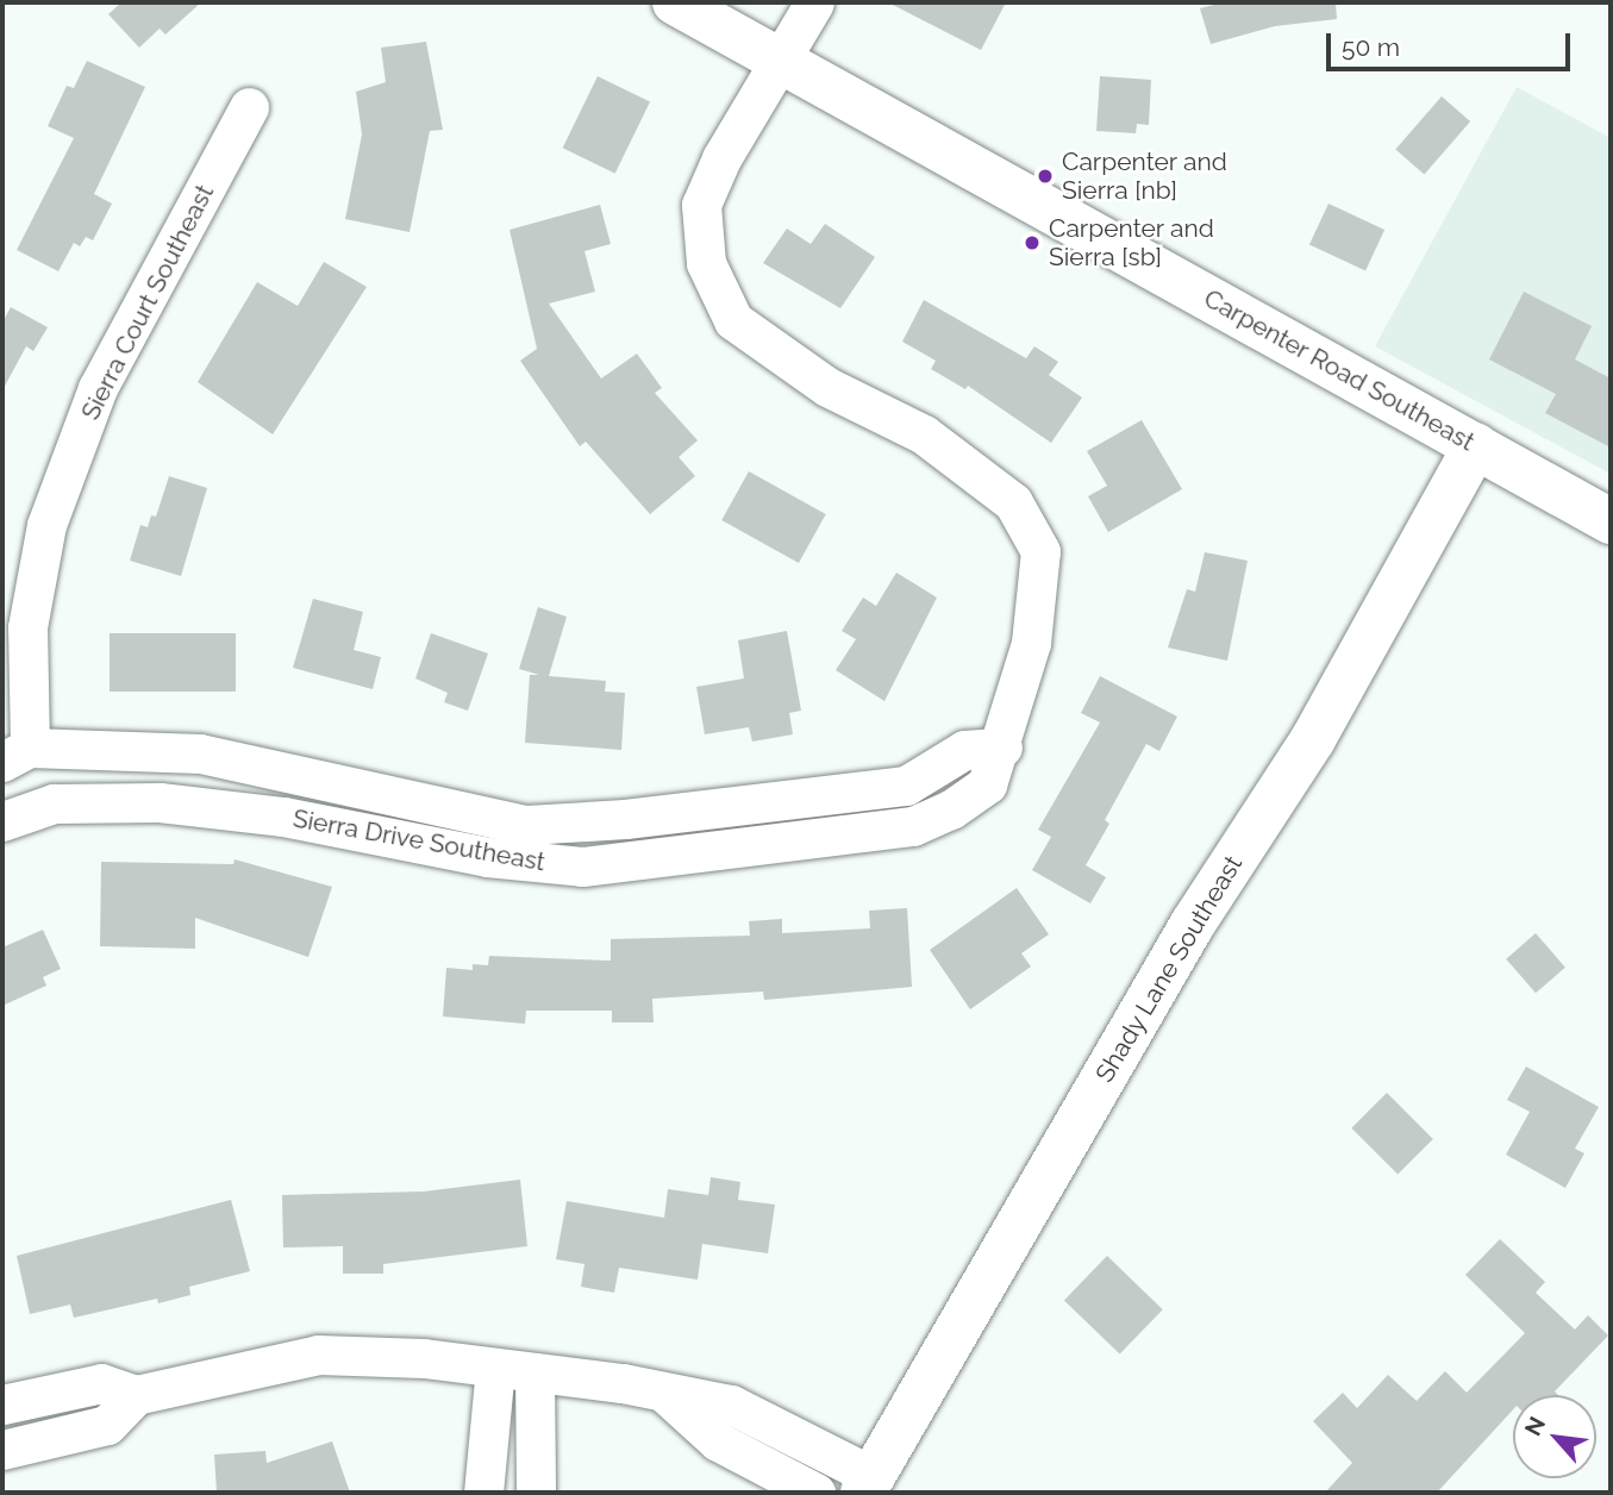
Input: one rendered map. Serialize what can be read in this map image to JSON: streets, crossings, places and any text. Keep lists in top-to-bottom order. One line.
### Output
{"streets":{"street":["Sierra Court Southeast","Carpenter Road Southeast","Sierra Drive Southeast","Shady Lane Southeast"]},"crossings":[["Sierra Court Southeast","Sierra Drive Southeast"],["Carpenter Road Southeast","Sierra Drive Southeast"],["Carpenter Road Southeast","Shady Lane Southeast"]],"places":["Carpenter and Sierra [nb]","Carpenter and Sierra [sb]"],"scale_bar":"50 m","north":"top left"}
